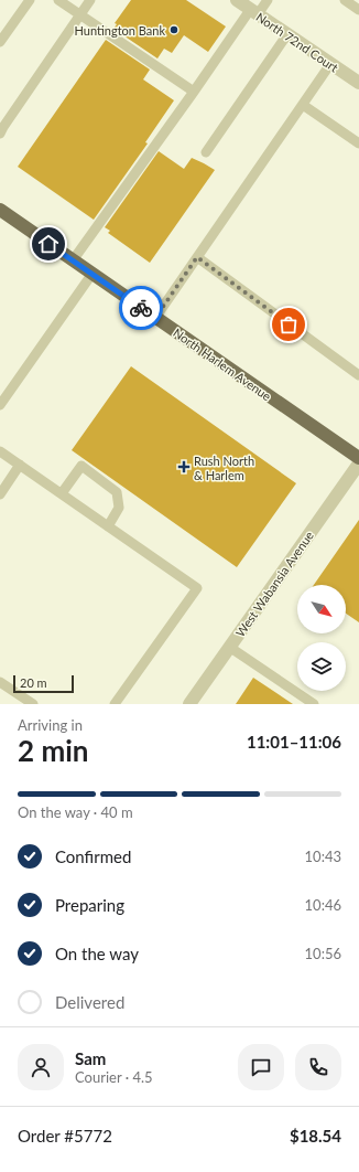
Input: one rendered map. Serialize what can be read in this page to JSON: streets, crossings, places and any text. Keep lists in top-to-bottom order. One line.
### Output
{"streets":{"main road":["North Harlem Avenue"],"street":["North 72nd Court","West Wabansia Avenue"]},"places":{"other":["Huntington Bank"],"health":["Rush North & Harlem"]},"scale_bar":"20 m","north":"bottom right","page":{"scale":"20 m","heading":["2 min","Arriving in","11:01–11:06"],"panel":["Sam","Courier · 4.5","Order #5772","$18.54"],"bar":"On the way · 40 m","list":[["Confirmed","10:43"],["Preparing","10:46"],["On the way","10:56"],"Delivered"]}}
